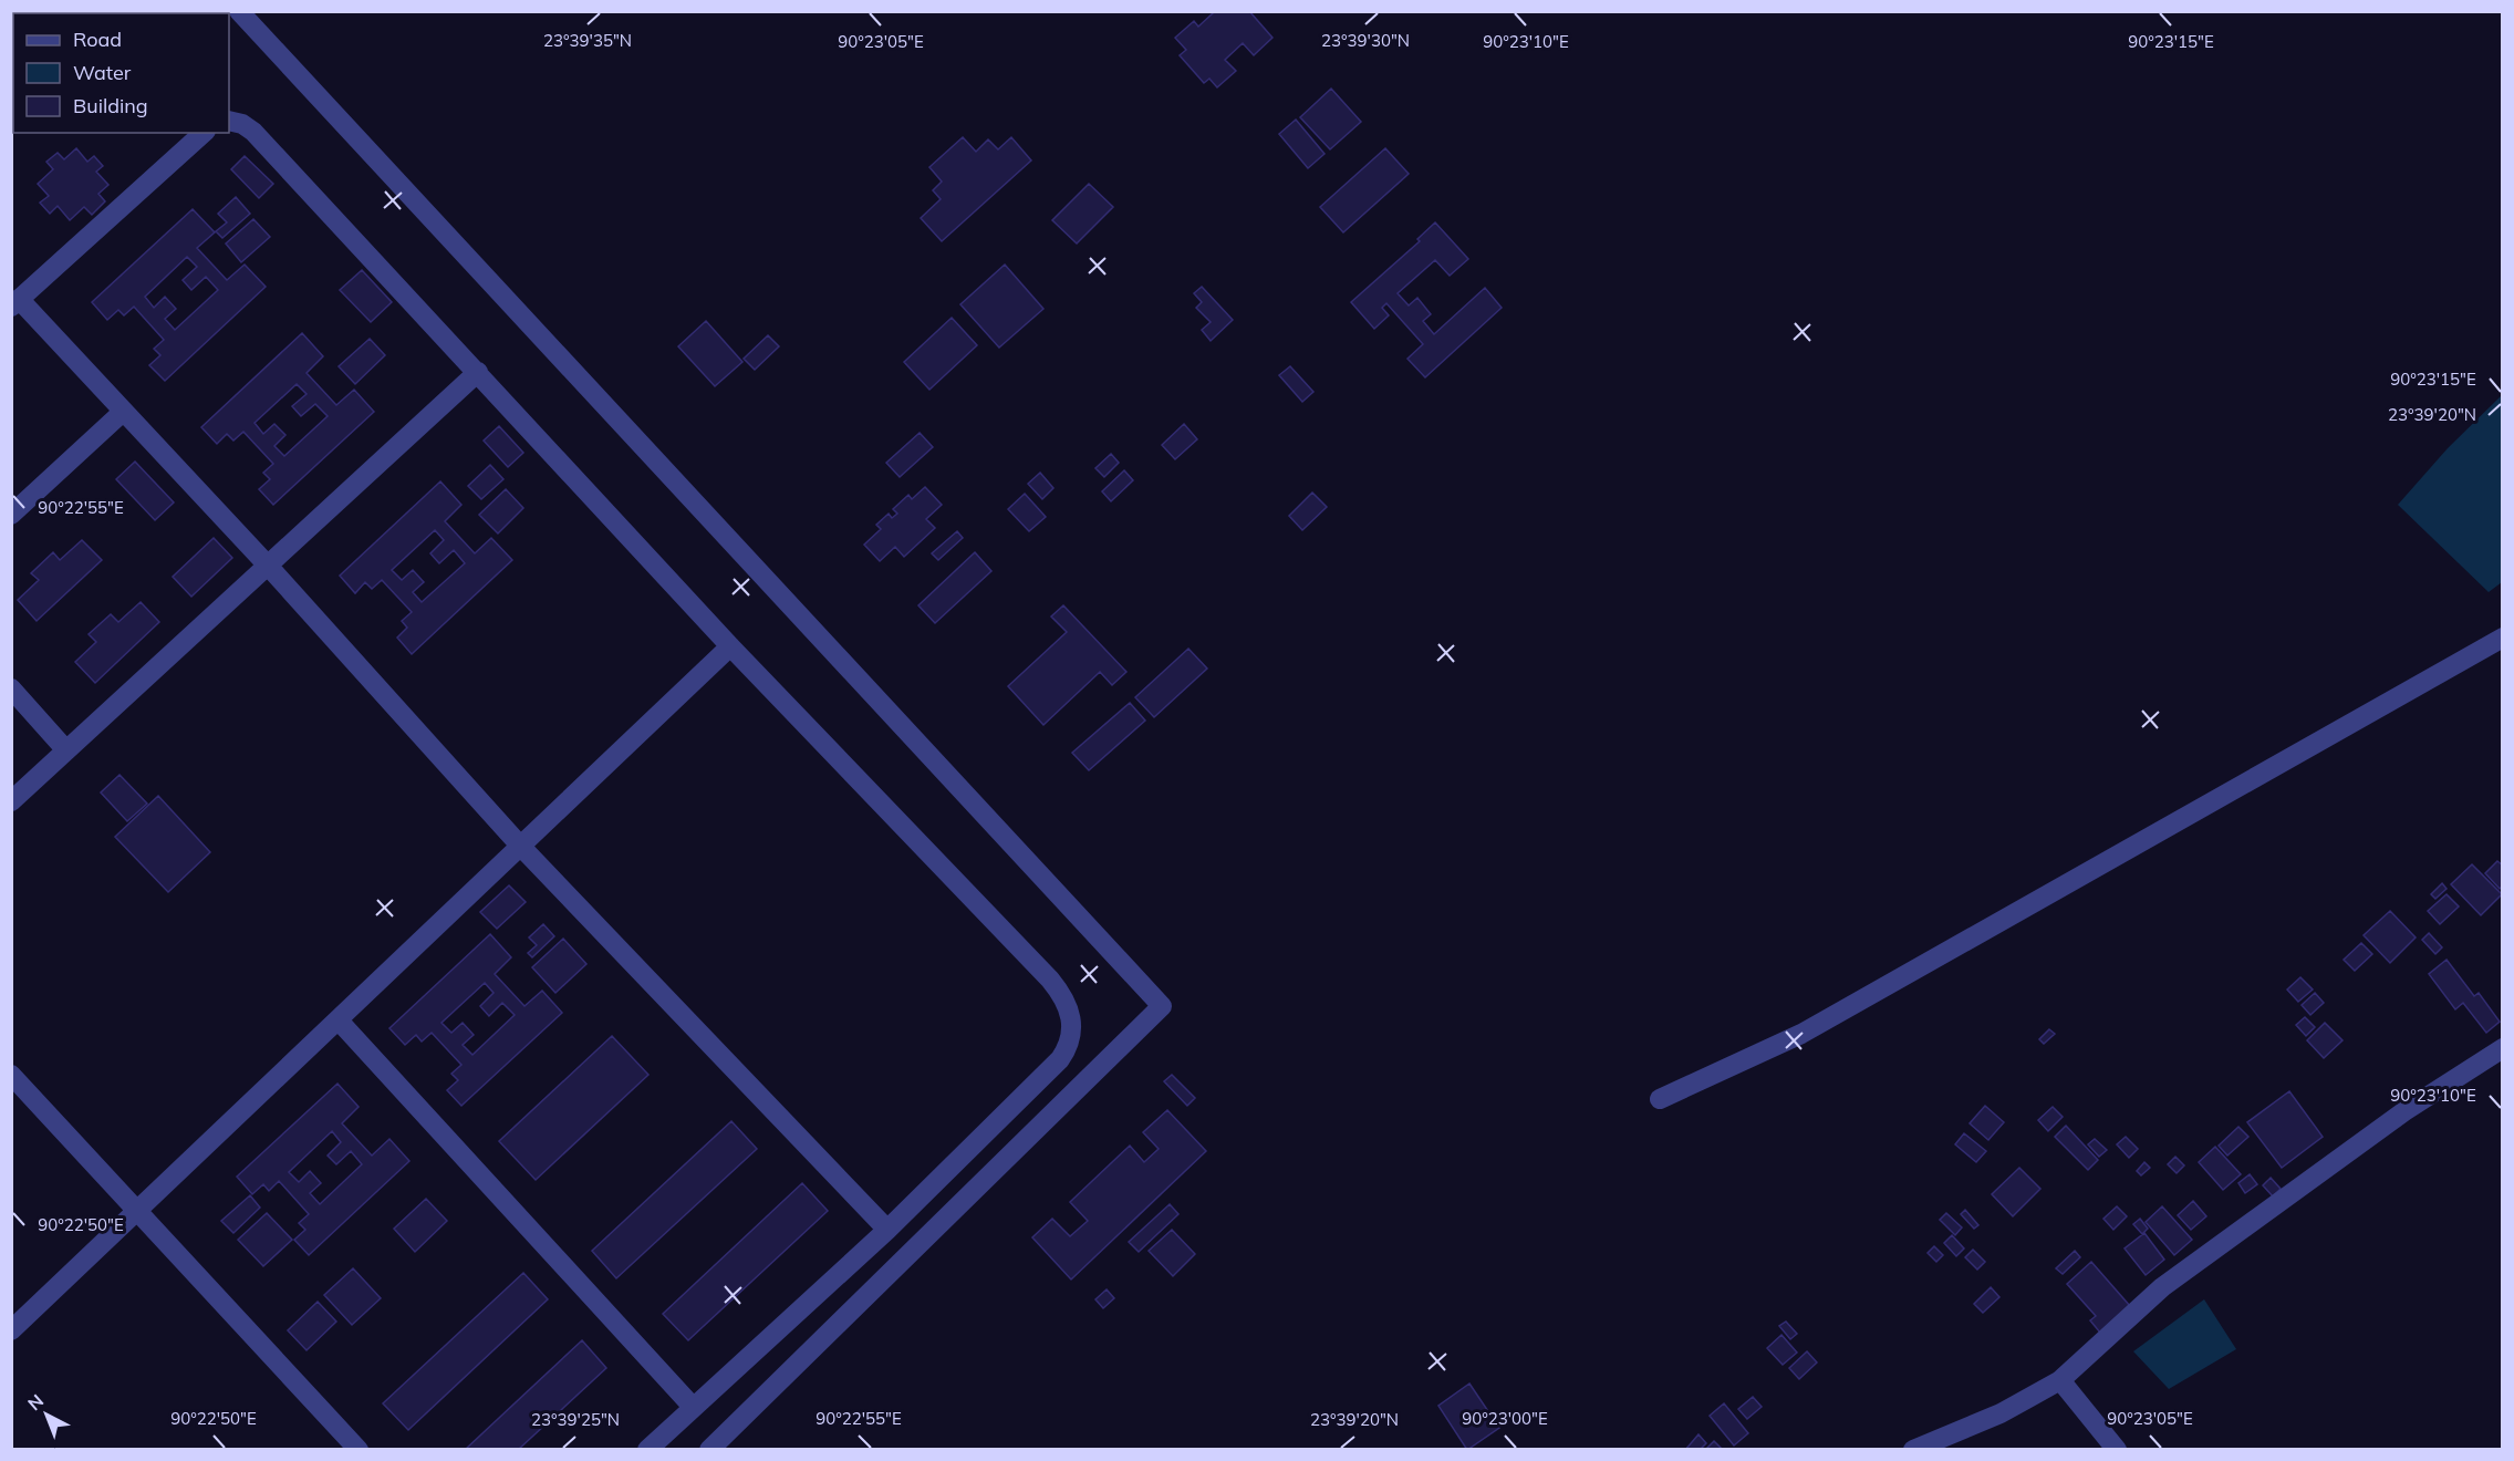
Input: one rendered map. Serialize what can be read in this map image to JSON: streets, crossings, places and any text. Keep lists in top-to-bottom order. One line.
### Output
{"legend":["Road","Water","Building"],"north":"top left","coordinates":["23°39'30\"N","23°39'35\"N","90°23'05\"E","90°23'10\"E","90°23'15\"E","23°39'20\"N","90°22'55\"E","90°22'50\"E","90°23'00\"E","23°39'25\"N"]}
